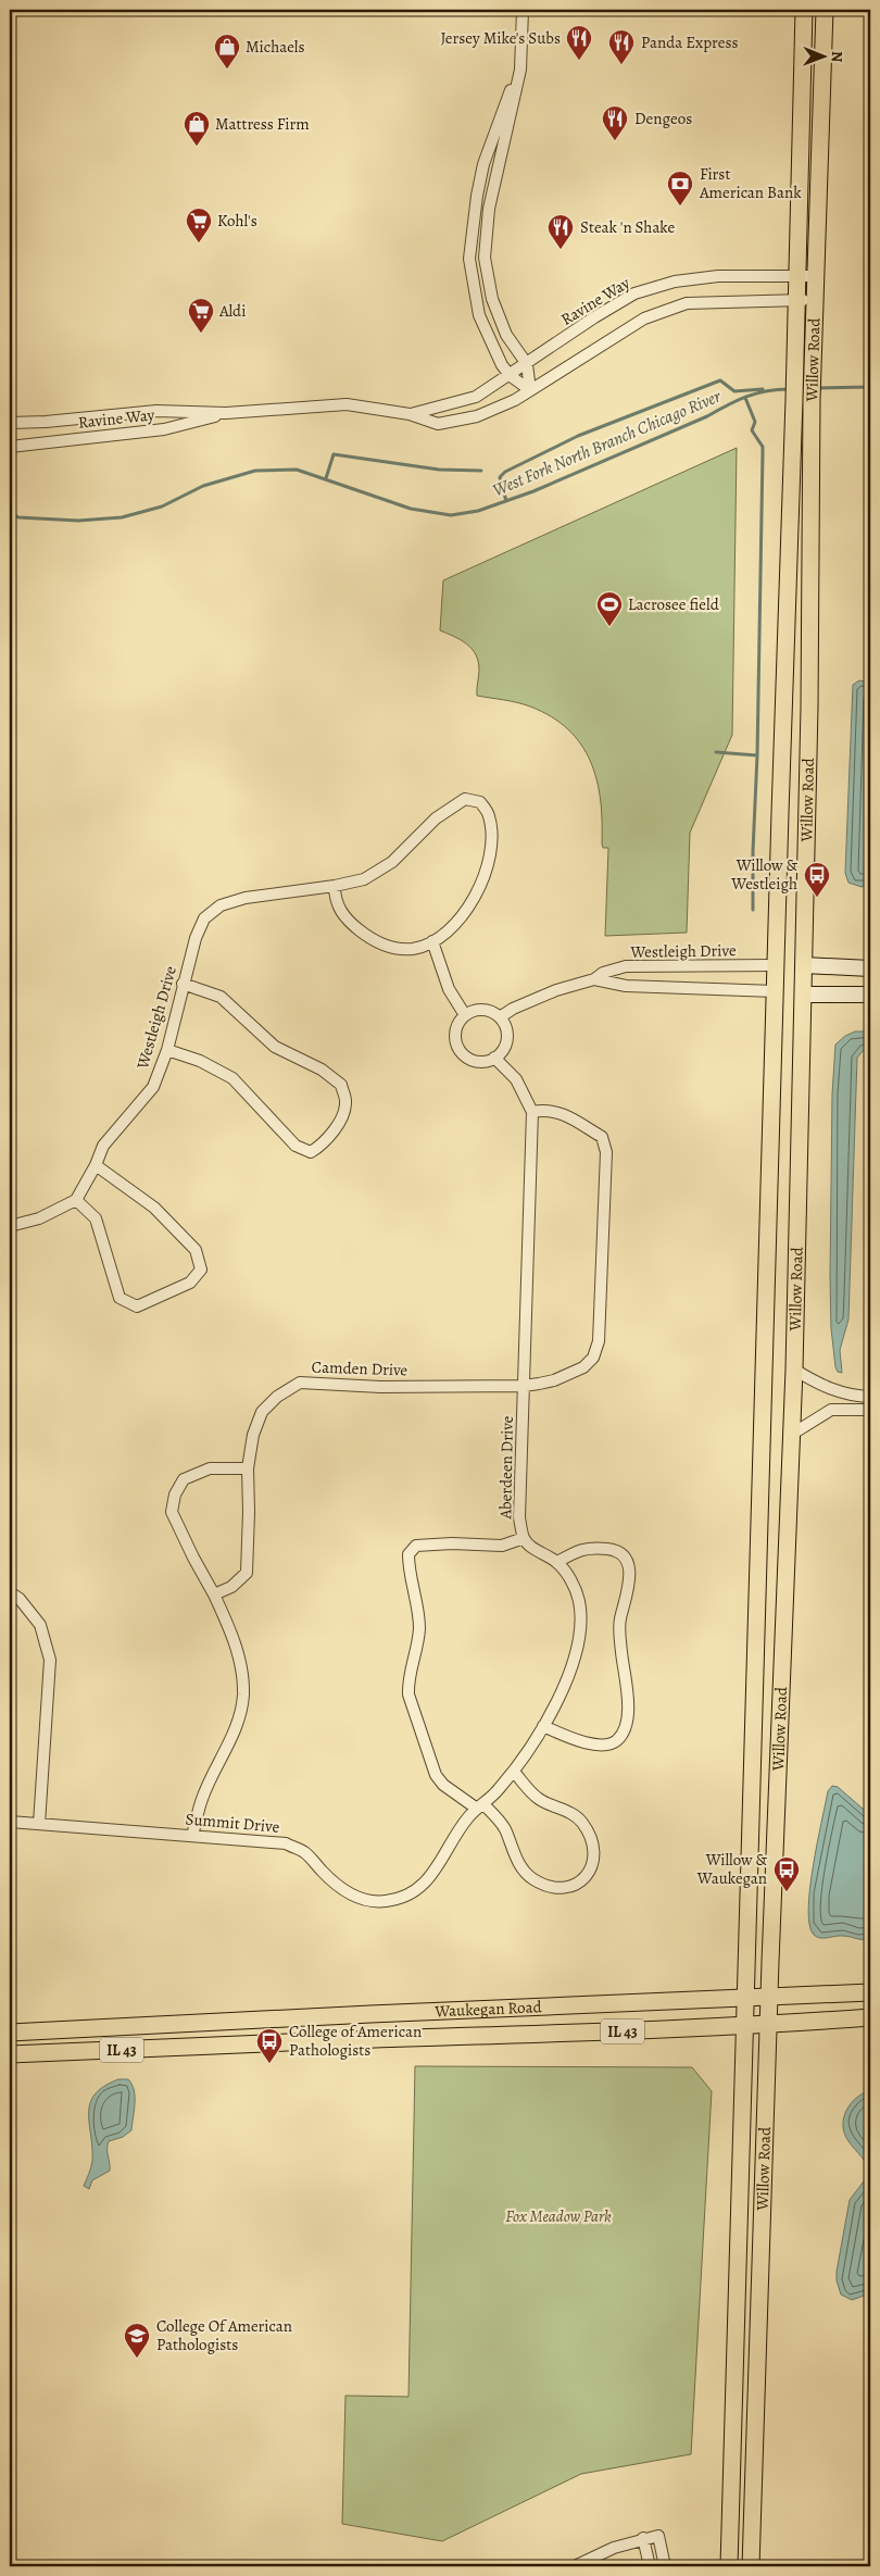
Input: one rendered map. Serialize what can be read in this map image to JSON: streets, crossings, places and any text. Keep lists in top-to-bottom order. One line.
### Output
{"streets":{"main road":["Willow Road","Waukegan Road","IL 43"],"street":["Ravine Way","Westleigh Drive","Camden Drive","Aberdeen Drive","Summit Drive"]},"crossings":[["Ravine Way","Willow Road"],["Willow Road","Westleigh Drive"],["Willow Road","Waukegan Road"],["Westleigh Drive","Aberdeen Drive"],["Camden Drive","Aberdeen Drive"],["Aberdeen Drive","Summit Drive"]],"water":["West Fork North Branch Chicago River"],"parks":["Fox Meadow Park"],"places":{"restaurant":["Jersey Mike's Subs","Panda Express","Dengeos","Steak 'n Shake"],"shop":["Michaels","Mattress Firm"],"bank":["First American Bank"],"supermarket":["Kohl's","Aldi"],"sports":["Lacrosee field"],"bus stop":["Willow & Westleigh","Willow & Waukegan","College of American Pathologists"],"school or university":["College Of American Pathologists"]},"north":"right"}
